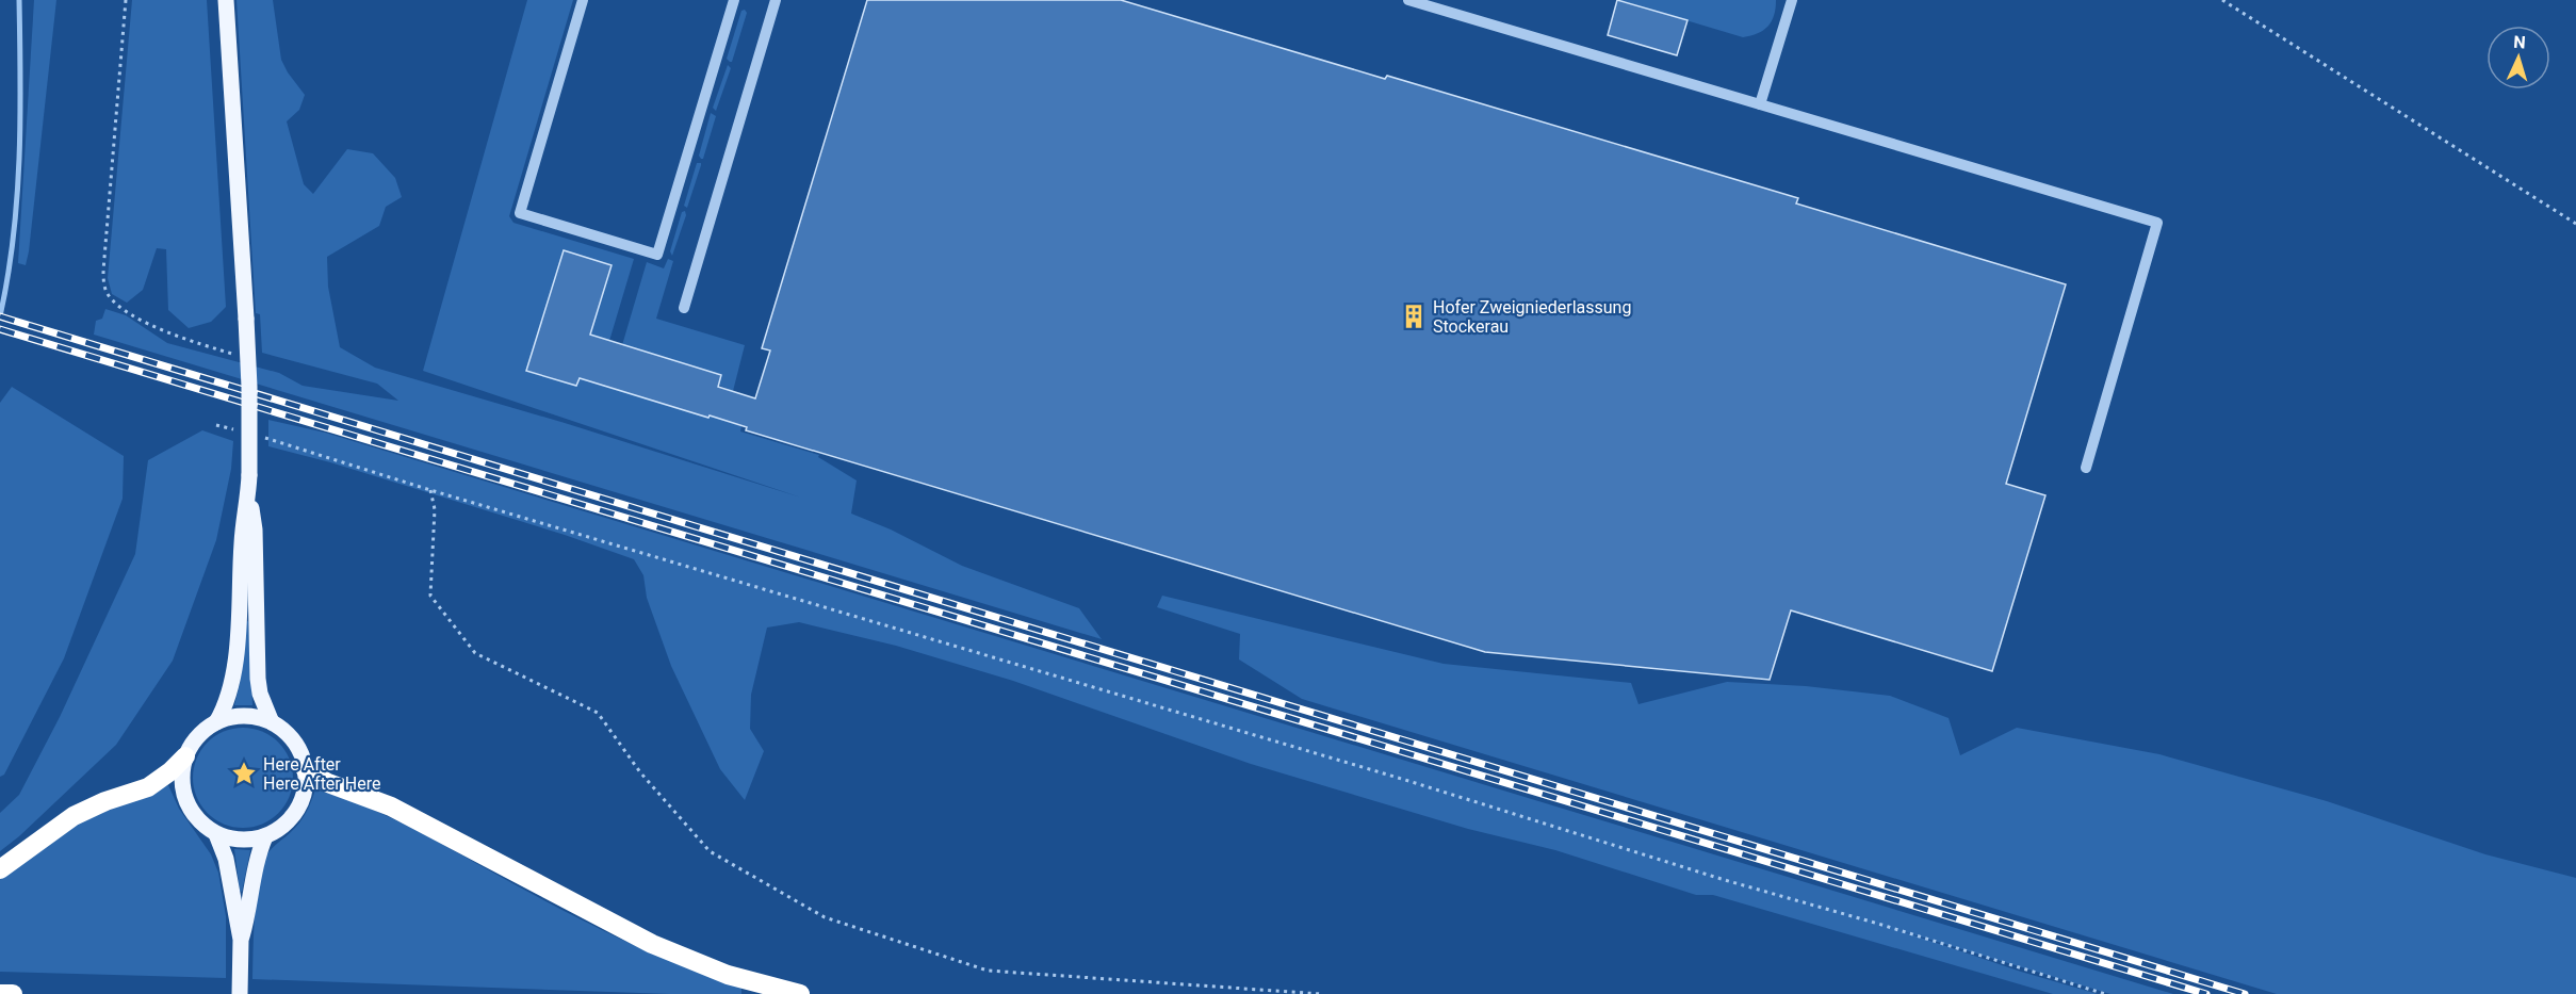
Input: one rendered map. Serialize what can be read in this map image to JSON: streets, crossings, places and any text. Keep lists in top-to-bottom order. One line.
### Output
{"places":{"building":["Hofer Zweigniederlassung Stockerau"],"place":["Here After Here After Here"]},"north":"top"}
